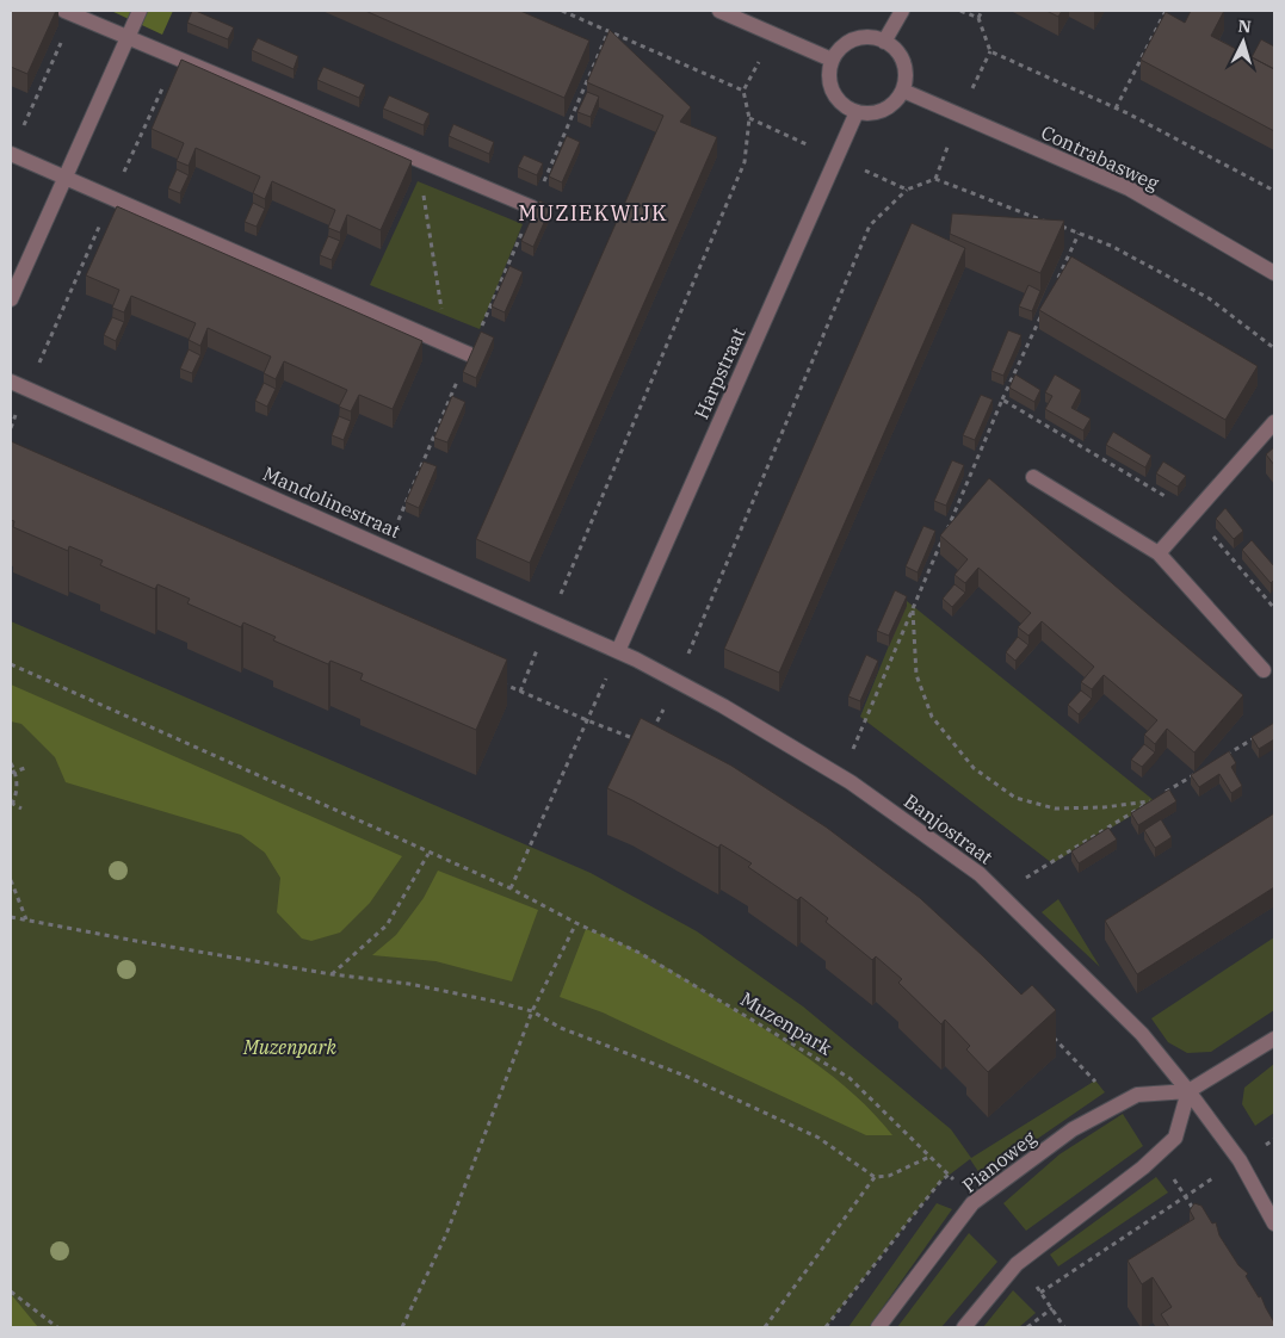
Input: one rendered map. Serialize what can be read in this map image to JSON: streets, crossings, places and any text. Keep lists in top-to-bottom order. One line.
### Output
{"streets":{"street":["Contrabasweg","Harpstraat","Mandolinestraat","Banjostraat","Pianoweg"],"path":["Muzenpark"]},"crossings":[["Contrabasweg","Harpstraat"],["Harpstraat","Mandolinestraat"],["Mandolinestraat","Banjostraat"],["Banjostraat","Pianoweg"],["Muzenpark","Pianoweg"]],"districts":["MUZIEKWIJK"],"parks":["Muzenpark"],"north":"top"}
